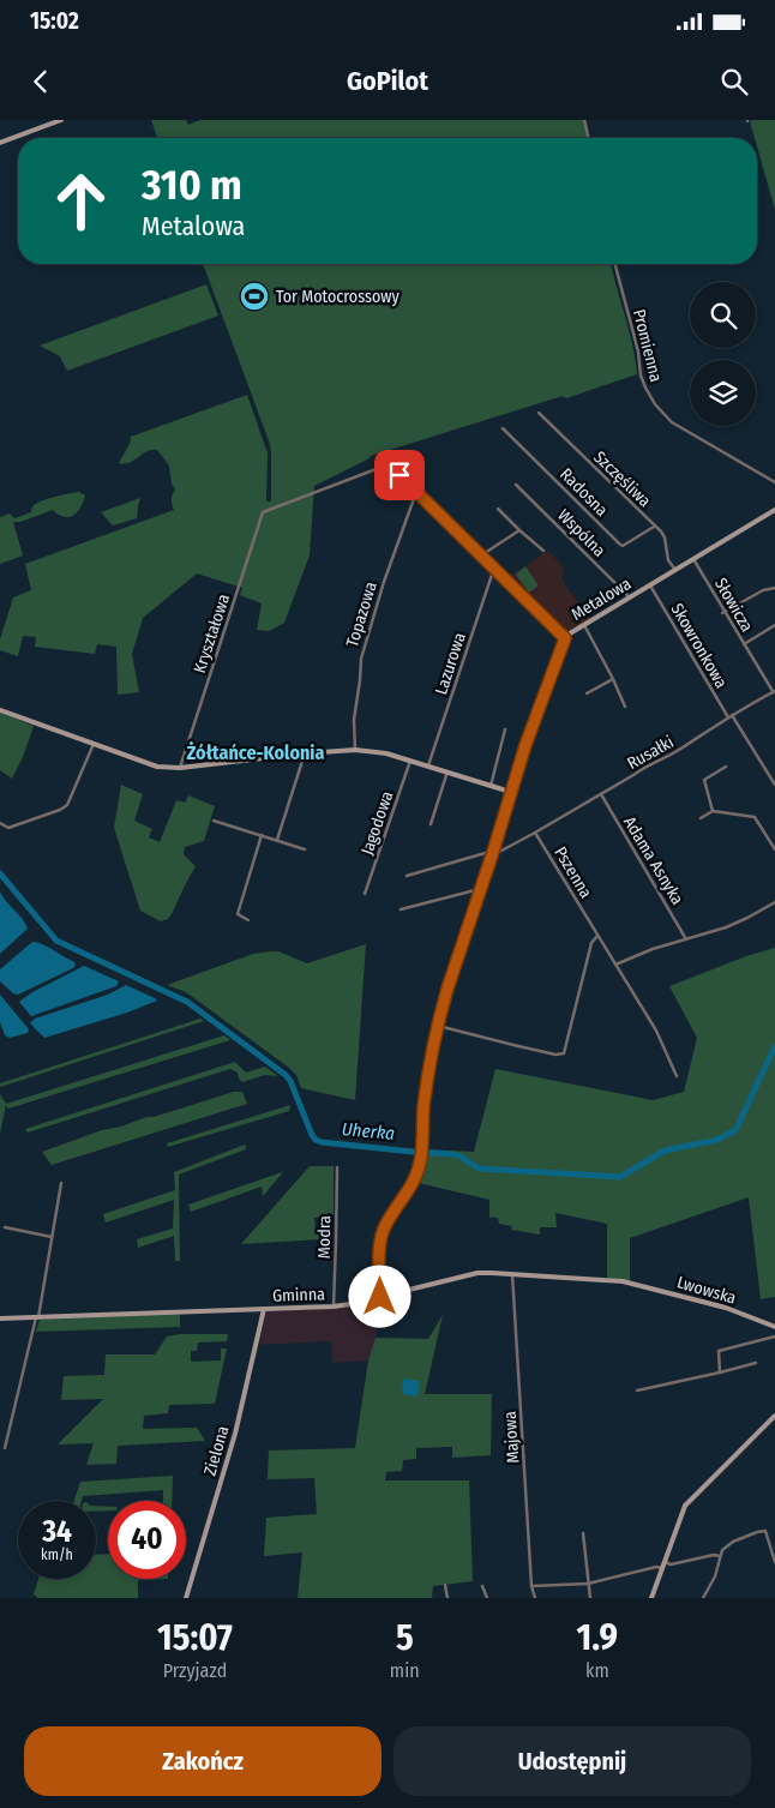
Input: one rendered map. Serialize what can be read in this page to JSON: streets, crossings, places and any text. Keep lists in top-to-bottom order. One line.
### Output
{"streets":{"street":["Promienna","Szczęśliwa","Radosna","Wspólna","Metalowa","Słowicza","Topazowa","Kryształowa","Skowronkowa","Lazurowa","Rusałki","Jagodowa","Adama Asnyka","Pszenna","Modra","Lwowska","Gminna","Majowa","Zielona"]},"crossings":[["Szczęśliwa","Radosna"],["Szczęśliwa","Metalowa"],["Wspólna","Metalowa"],["Metalowa","Słowicza"],["Metalowa","Skowronkowa"],["Metalowa","Gminna"],["Słowicza","Rusałki"],["Topazowa","Kryształowa"],["Skowronkowa","Rusałki"],["Rusałki","Adama Asnyka"],["Rusałki","Pszenna"],["Modra","Gminna"],["Lwowska","Gminna"],["Gminna","Majowa"],["Gminna","Zielona"]],"districts":["Żółtańce-Kolonia"],"water":["Uherka"],"places":{"sports":["Tor Motocrossowy"]},"page":{"status":"15:02","header":"GoPilot","turn":["310 m","Metalowa"],"speed":"34 km/h","limit":"40","eta":["15:07","Przyjazd","5","min","1.9","km"],"buttons":["Zakończ","Udostępnij"]}}
